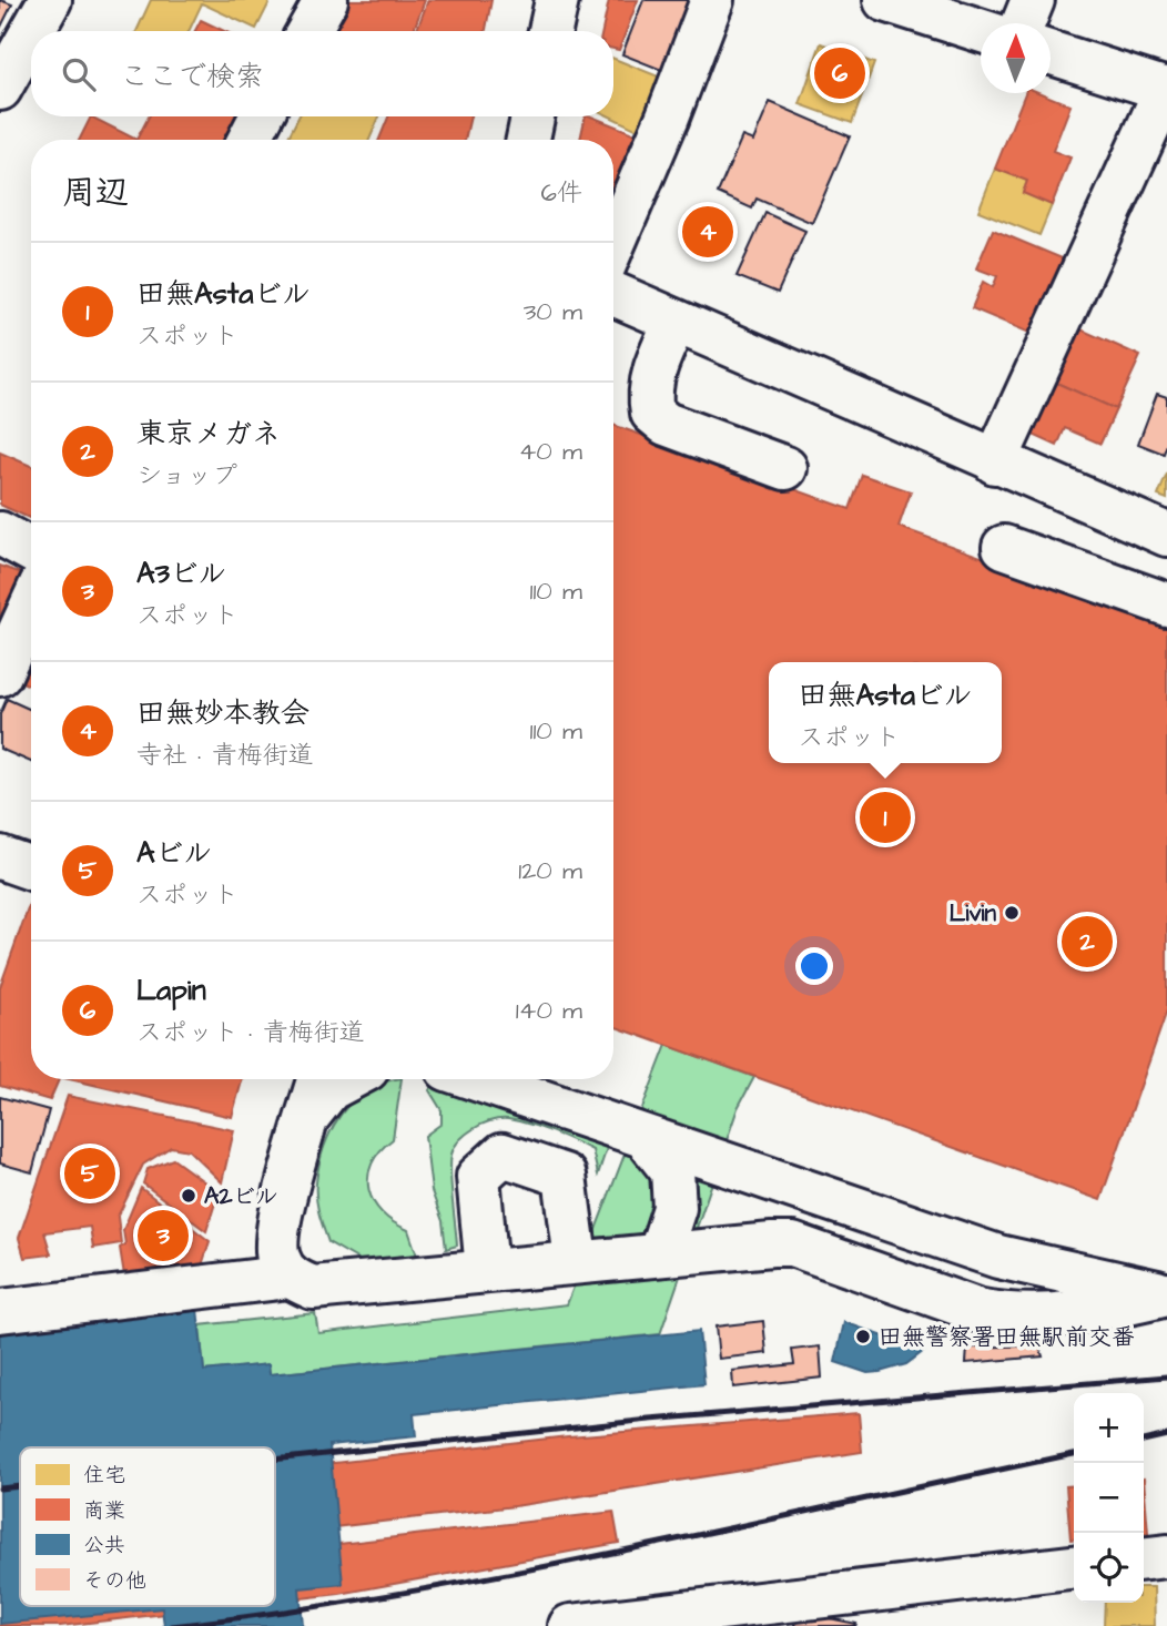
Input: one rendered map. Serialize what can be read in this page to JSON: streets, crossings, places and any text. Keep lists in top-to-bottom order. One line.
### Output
{"places":["Livin","A2ビル","田無警察署田無駅前交番"],"legend":["住宅","商業","公共","その他"],"north":"top","page":{"search":"ここで検索","pins":["6","4","1","2","5","3"],"heading":["周辺","6件"],"list":[{"mark":"1","name":"田無Astaビル","note":"スポット","value":"30 m"},{"mark":"2","name":"東京メガネ","note":"ショップ","value":"40 m"},{"mark":"3","name":"A3ビル","note":"スポット","value":"110 m"},{"mark":"4","name":"田無妙本教会","note":"寺社 · 青梅街道","value":"110 m"},{"mark":"5","name":"Aビル","note":"スポット","value":"120 m"},{"mark":"6","name":"Lapin","note":"スポット · 青梅街道","value":"140 m"}],"popup":["田無Astaビル","スポット"],"map_buttons":["+","−"]}}
